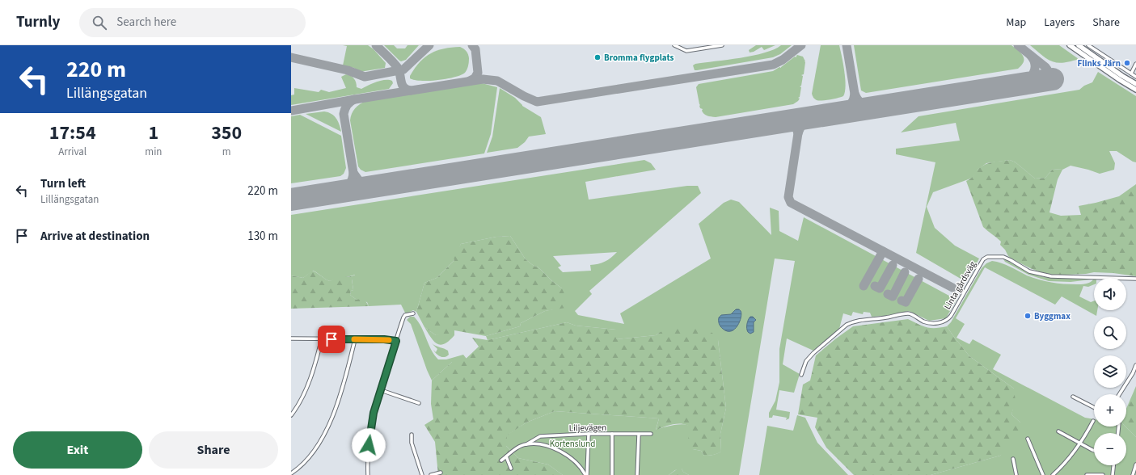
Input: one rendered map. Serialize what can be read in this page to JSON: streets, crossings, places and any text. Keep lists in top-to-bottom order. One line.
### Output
{"streets":{"street":["Linta gårdsväg","Liljevägen"]},"parks":["Kortenslund"],"places":["Bromma flygplats","Flinks Järn","Byggmax"],"page":{"header":"Turnly","search":"Search here","nav":["Map","Layers","Share"],"turn":["220 m","Lillängsgatan"],"eta":["17:54","Arrival","1","min","350","m"],"list":[{"name":"Turn left","note":"Lillängsgatan","value":"220 m"},{"name":"Arrive at destination","value":"130 m"}],"map_buttons":["+","−"],"buttons":["Exit","Share"]}}
